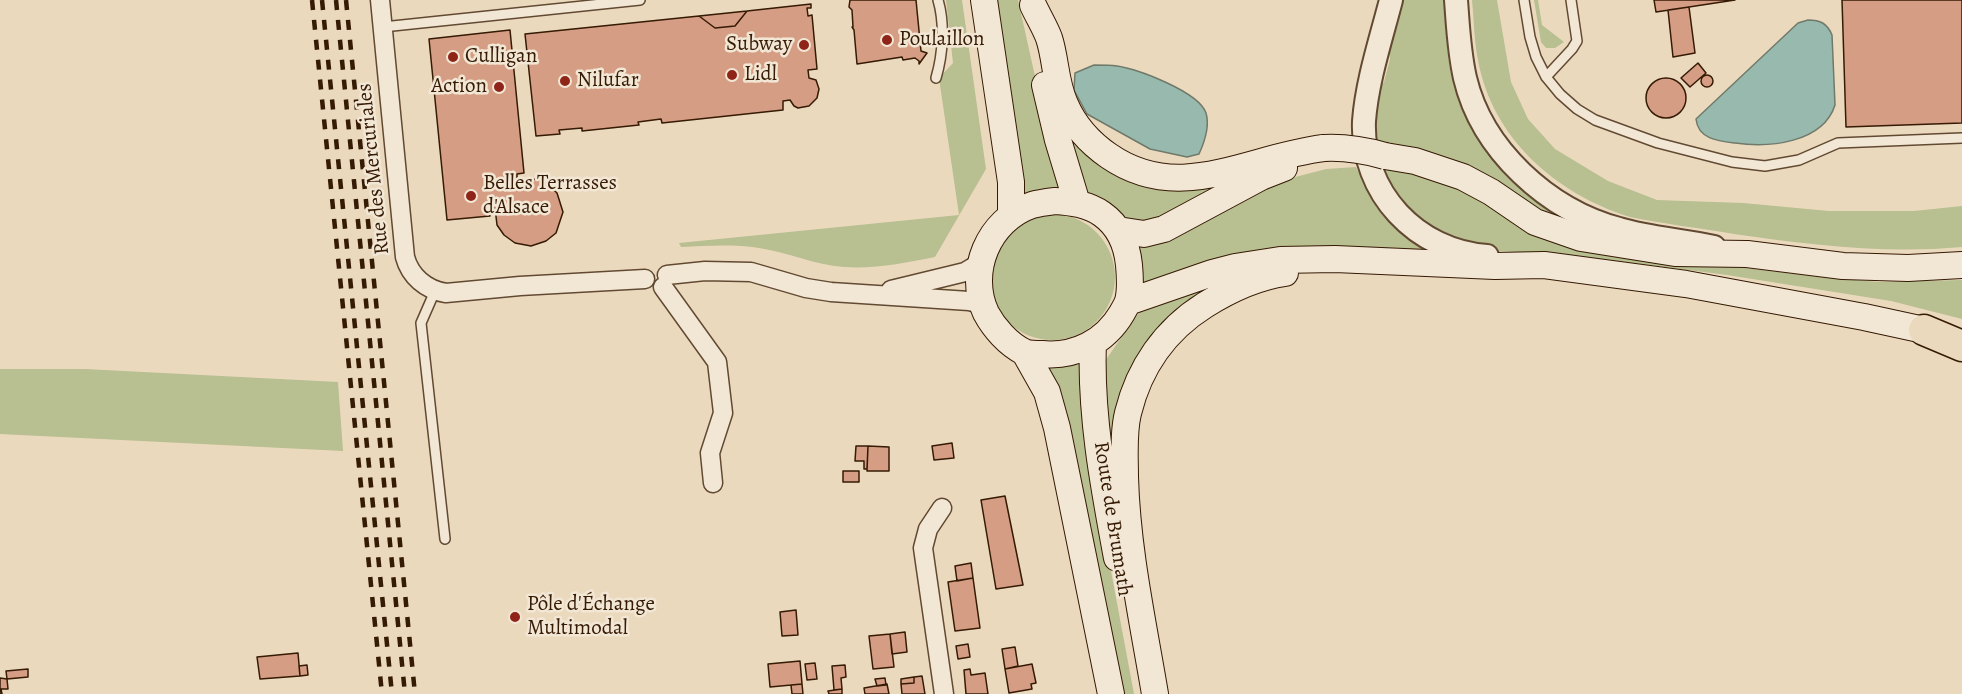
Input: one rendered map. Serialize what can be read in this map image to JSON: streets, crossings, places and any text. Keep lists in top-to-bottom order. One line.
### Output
{"streets":{"main road":["Route de Brumath"],"street":["Rue des Mercuriales"]},"places":["Poulaillon","Subway","Culligan","Lidl","Nilufar","Action","Belles Terrasses d'Alsace","Pôle d'Échange Multimodal"]}
